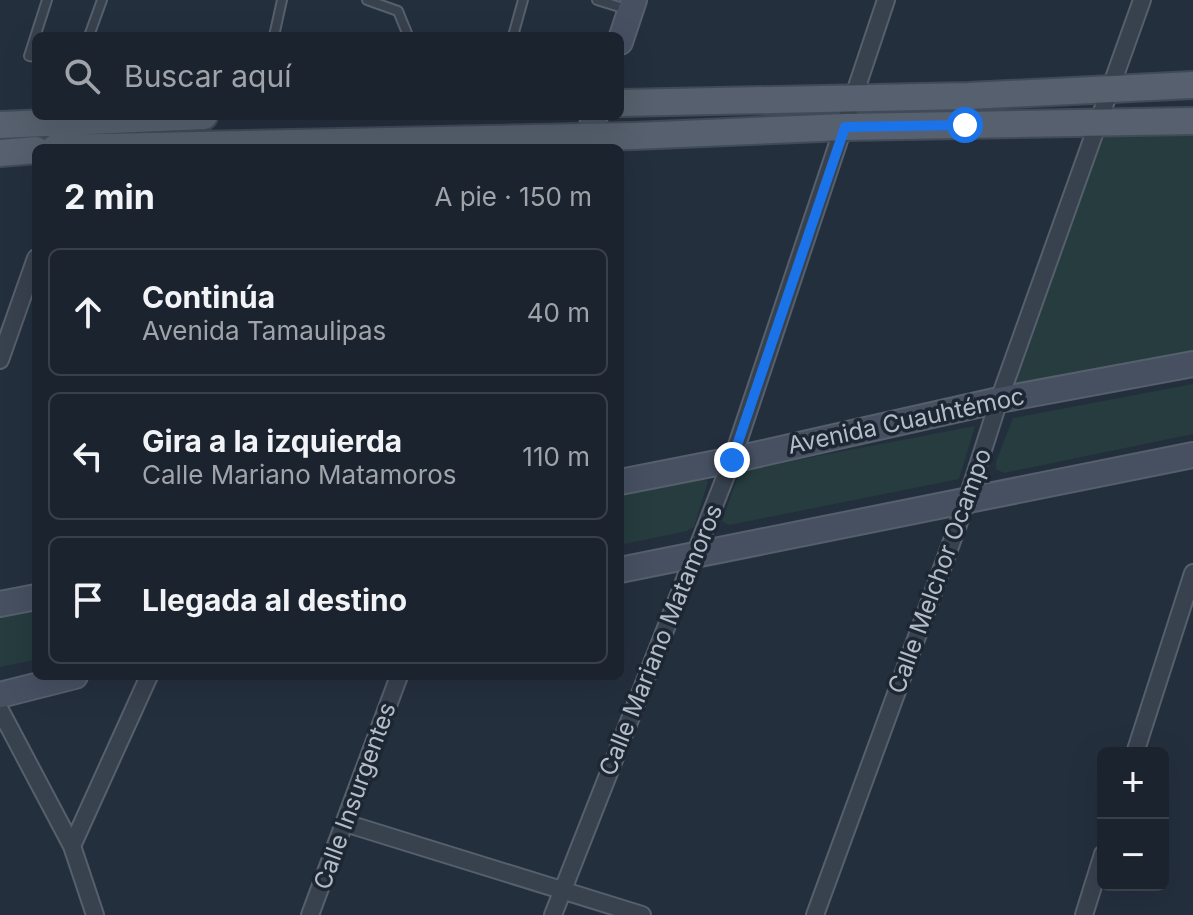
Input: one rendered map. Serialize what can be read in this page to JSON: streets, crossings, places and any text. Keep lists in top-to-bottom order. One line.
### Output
{"streets":{"street":["Avenida Cuauhtémoc","Calle Melchor Ocampo","Calle Mariano Matamoros","Calle Insurgentes"]},"crossings":[["Avenida Cuauhtémoc","Calle Melchor Ocampo"],["Avenida Cuauhtémoc","Calle Mariano Matamoros"]],"page":{"search":"Buscar aquí","heading":["2 min","A pie · 150 m"],"list":[["Continúa","Avenida Tamaulipas","40 m"],["Gira a la izquierda","Calle Mariano Matamoros","110 m"],"Llegada al destino"],"map_buttons":["+","−"]}}
